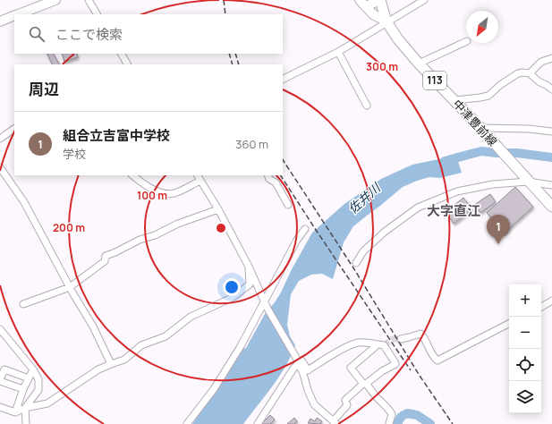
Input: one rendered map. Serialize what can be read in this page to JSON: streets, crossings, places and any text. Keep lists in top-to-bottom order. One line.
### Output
{"streets":{"main road":["113","中津豊前線"]},"districts":["大字直江"],"water":["佐井川"],"north":"bottom left","page":{"search":"ここで検索","heading":"周辺","list":[{"mark":"1","name":"組合立吉富中学校","note":"学校","value":"360 m"}],"pins":"1","map_buttons":["+","−"]},"rings":["300 m","100 m","200 m"]}
